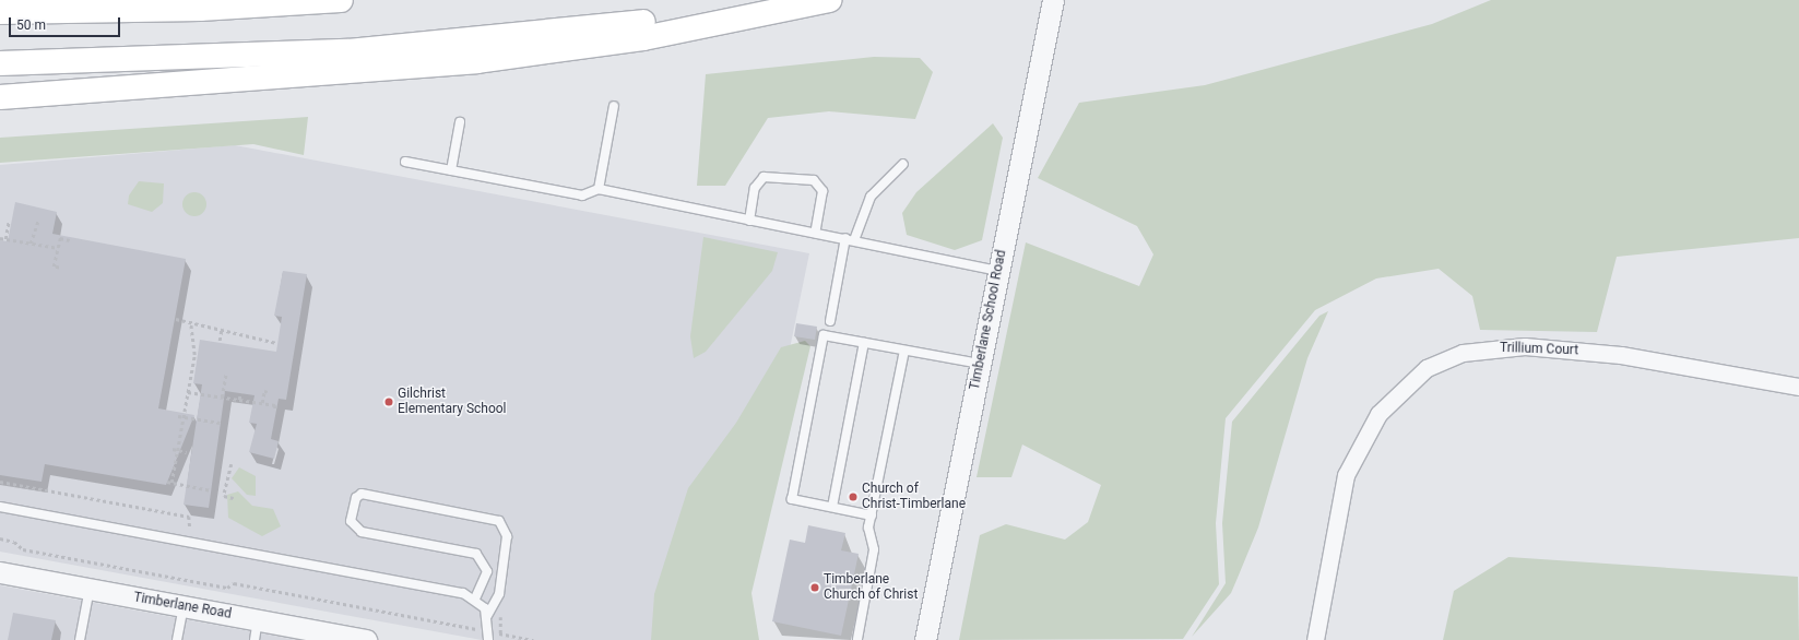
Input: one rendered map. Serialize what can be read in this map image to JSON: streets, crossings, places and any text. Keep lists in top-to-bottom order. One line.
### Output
{"streets":{"street":["Timberlane School Road","Trillium Court","Timberlane Road"]},"places":["Gilchrist Elementary School","Church of Christ-Timberlane","Timberlane Church of Christ"],"scale_bar":"50 m"}
